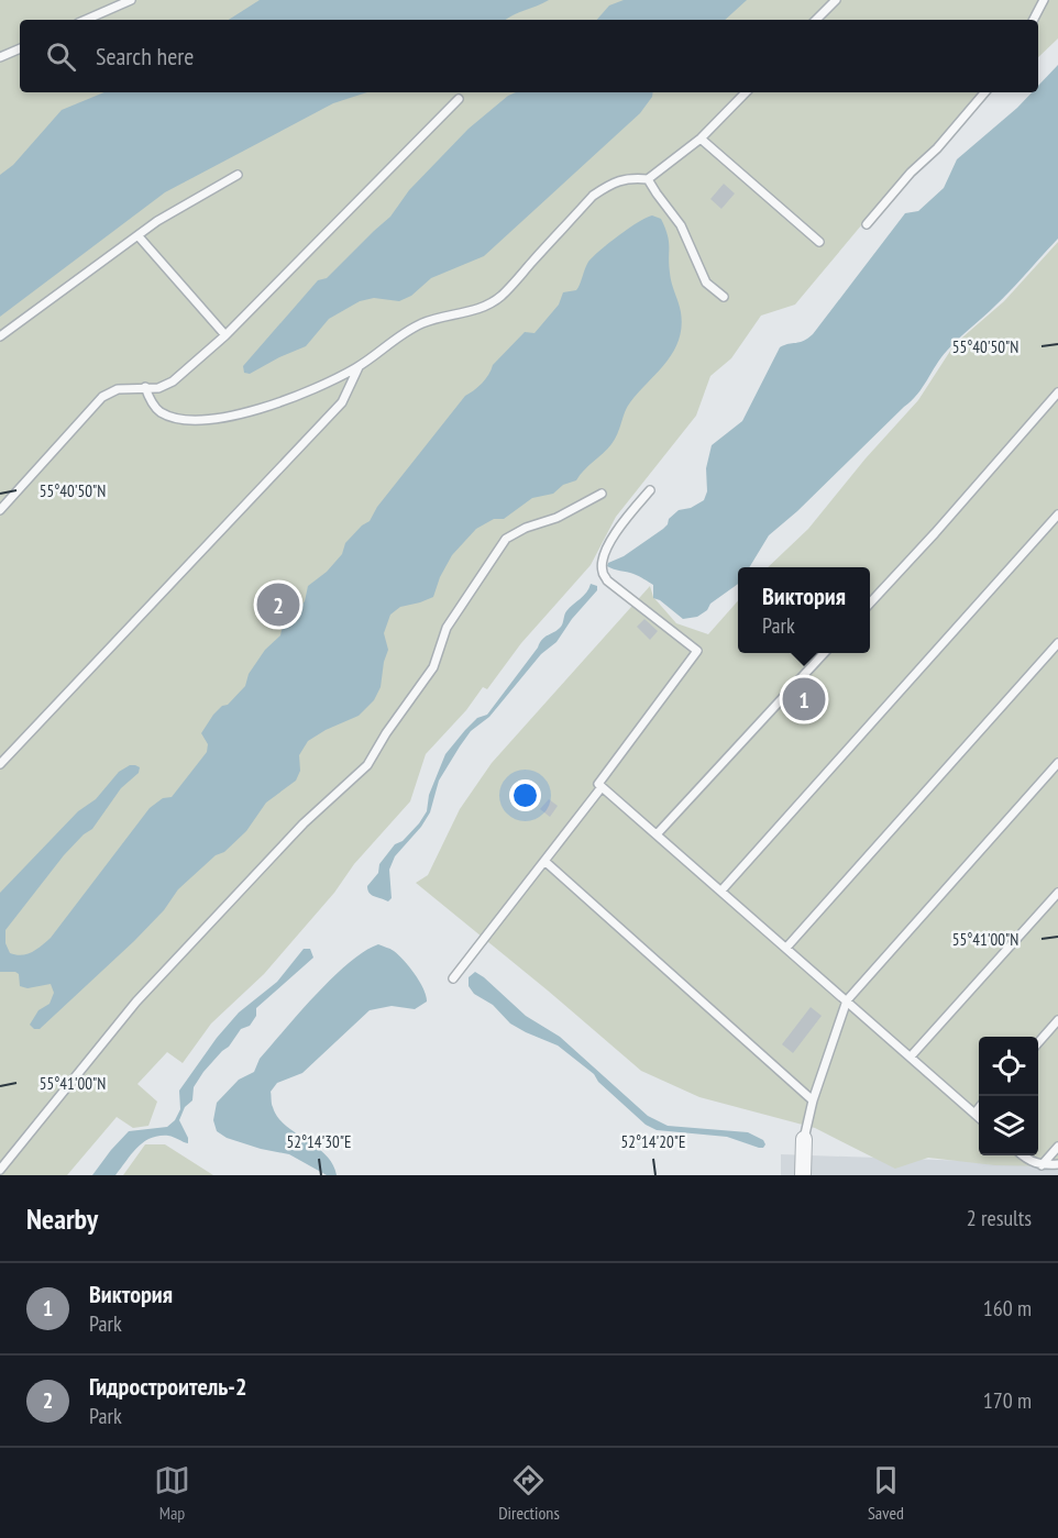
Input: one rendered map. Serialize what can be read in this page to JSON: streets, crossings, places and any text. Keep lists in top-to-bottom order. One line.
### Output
{"page":{"search":"Search here","popup":["Виктория","Park"],"pins":["2","1"],"heading":["Nearby","2 results"],"list":[{"mark":"1","name":"Виктория","note":"Park","value":"160 m"},{"mark":"2","name":"Гидростроитель-2","note":"Park","value":"170 m"}],"nav":["Map","Directions","Saved"]},"coordinates":["55°40'50\"N","55°41'00\"N","52°14'30\"E","52°14'20\"E"]}
